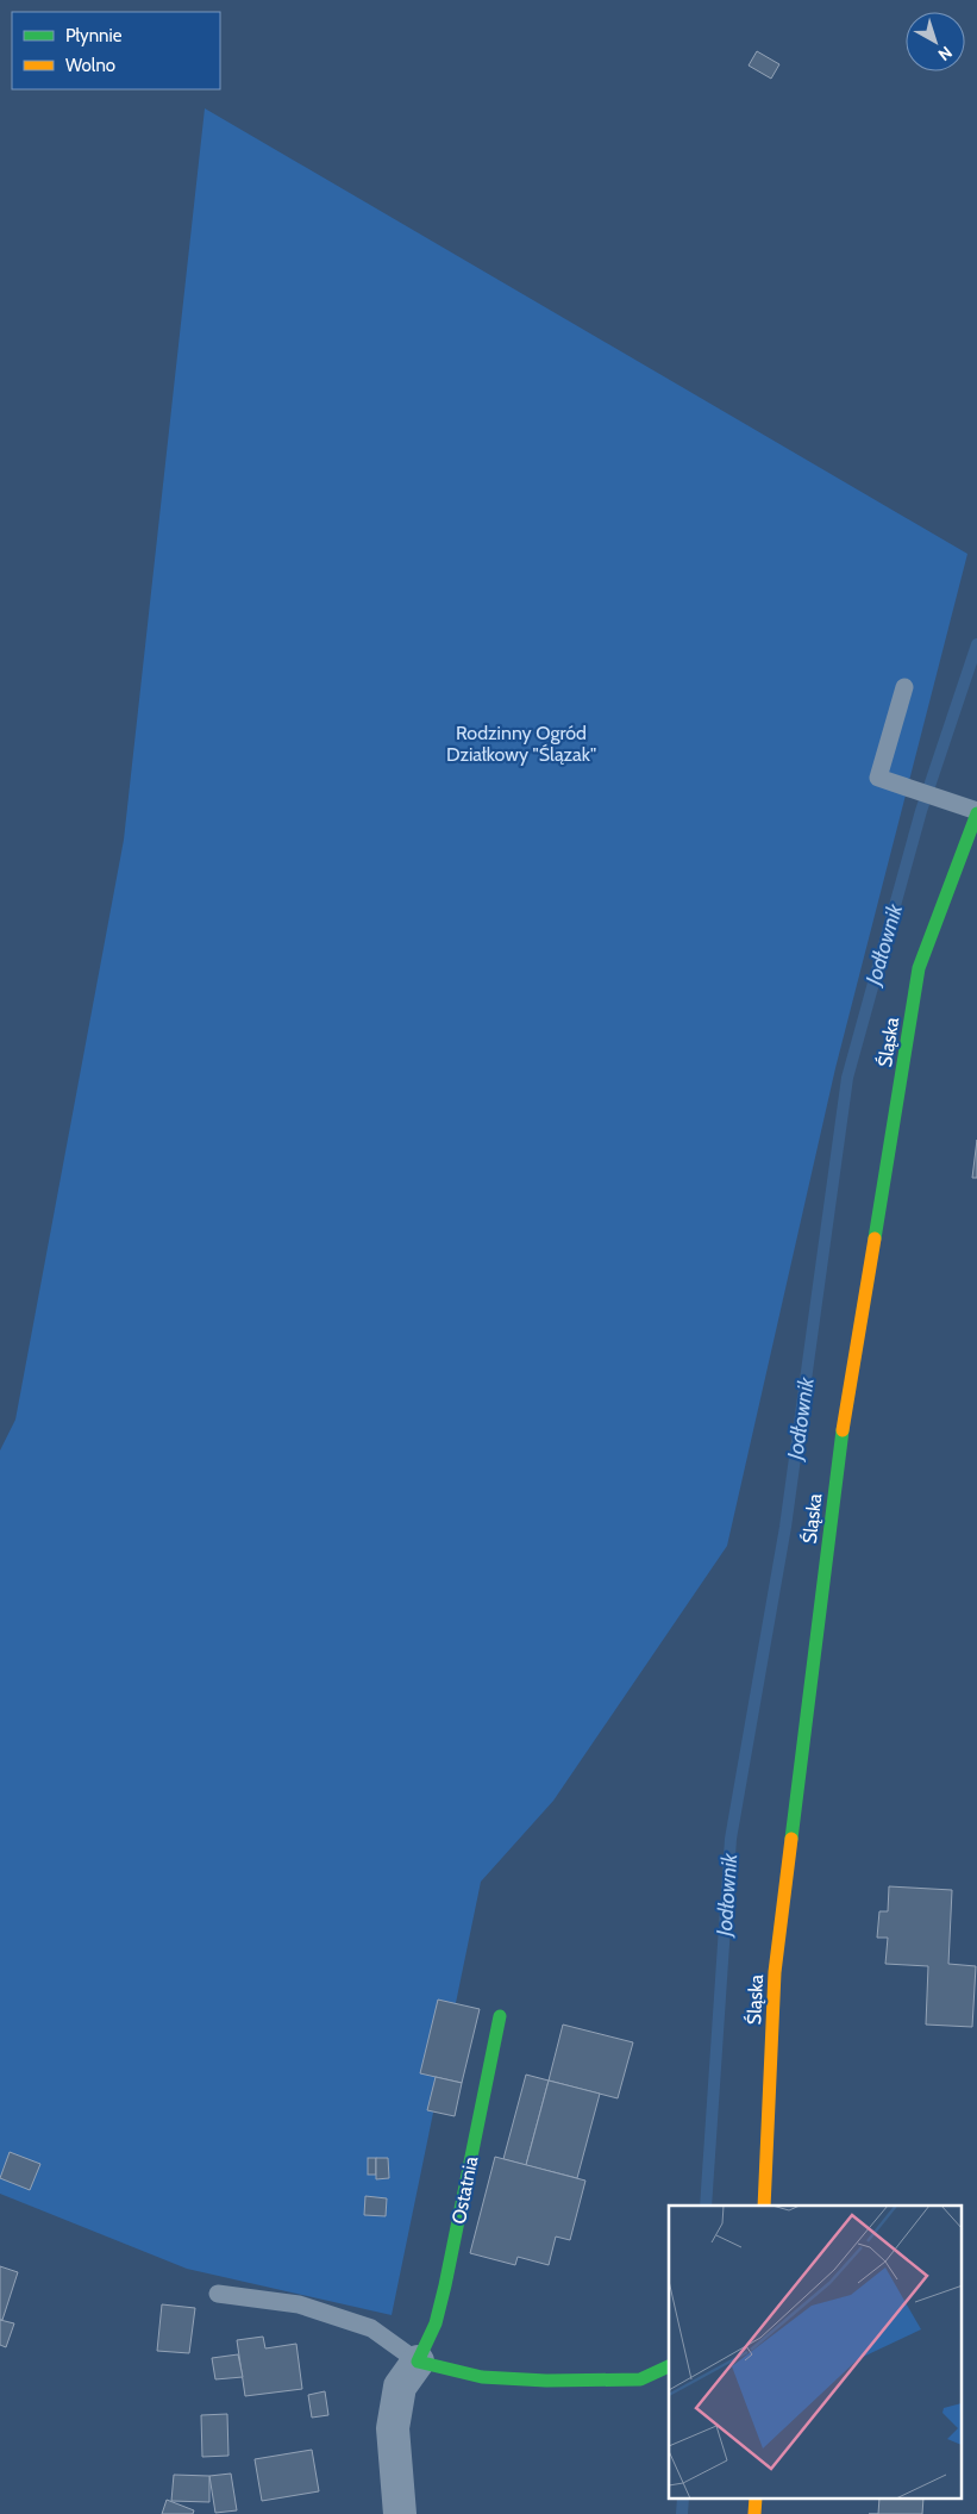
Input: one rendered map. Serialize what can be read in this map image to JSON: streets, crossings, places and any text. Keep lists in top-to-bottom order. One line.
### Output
{"streets":{"street":["Śląska","Ostatnia"]},"water":["Jodłownik"],"parks":["Rodzinny Ogród Działkowy \"Ślązak\""],"legend":["Płynnie","Wolno"],"north":"bottom right"}
